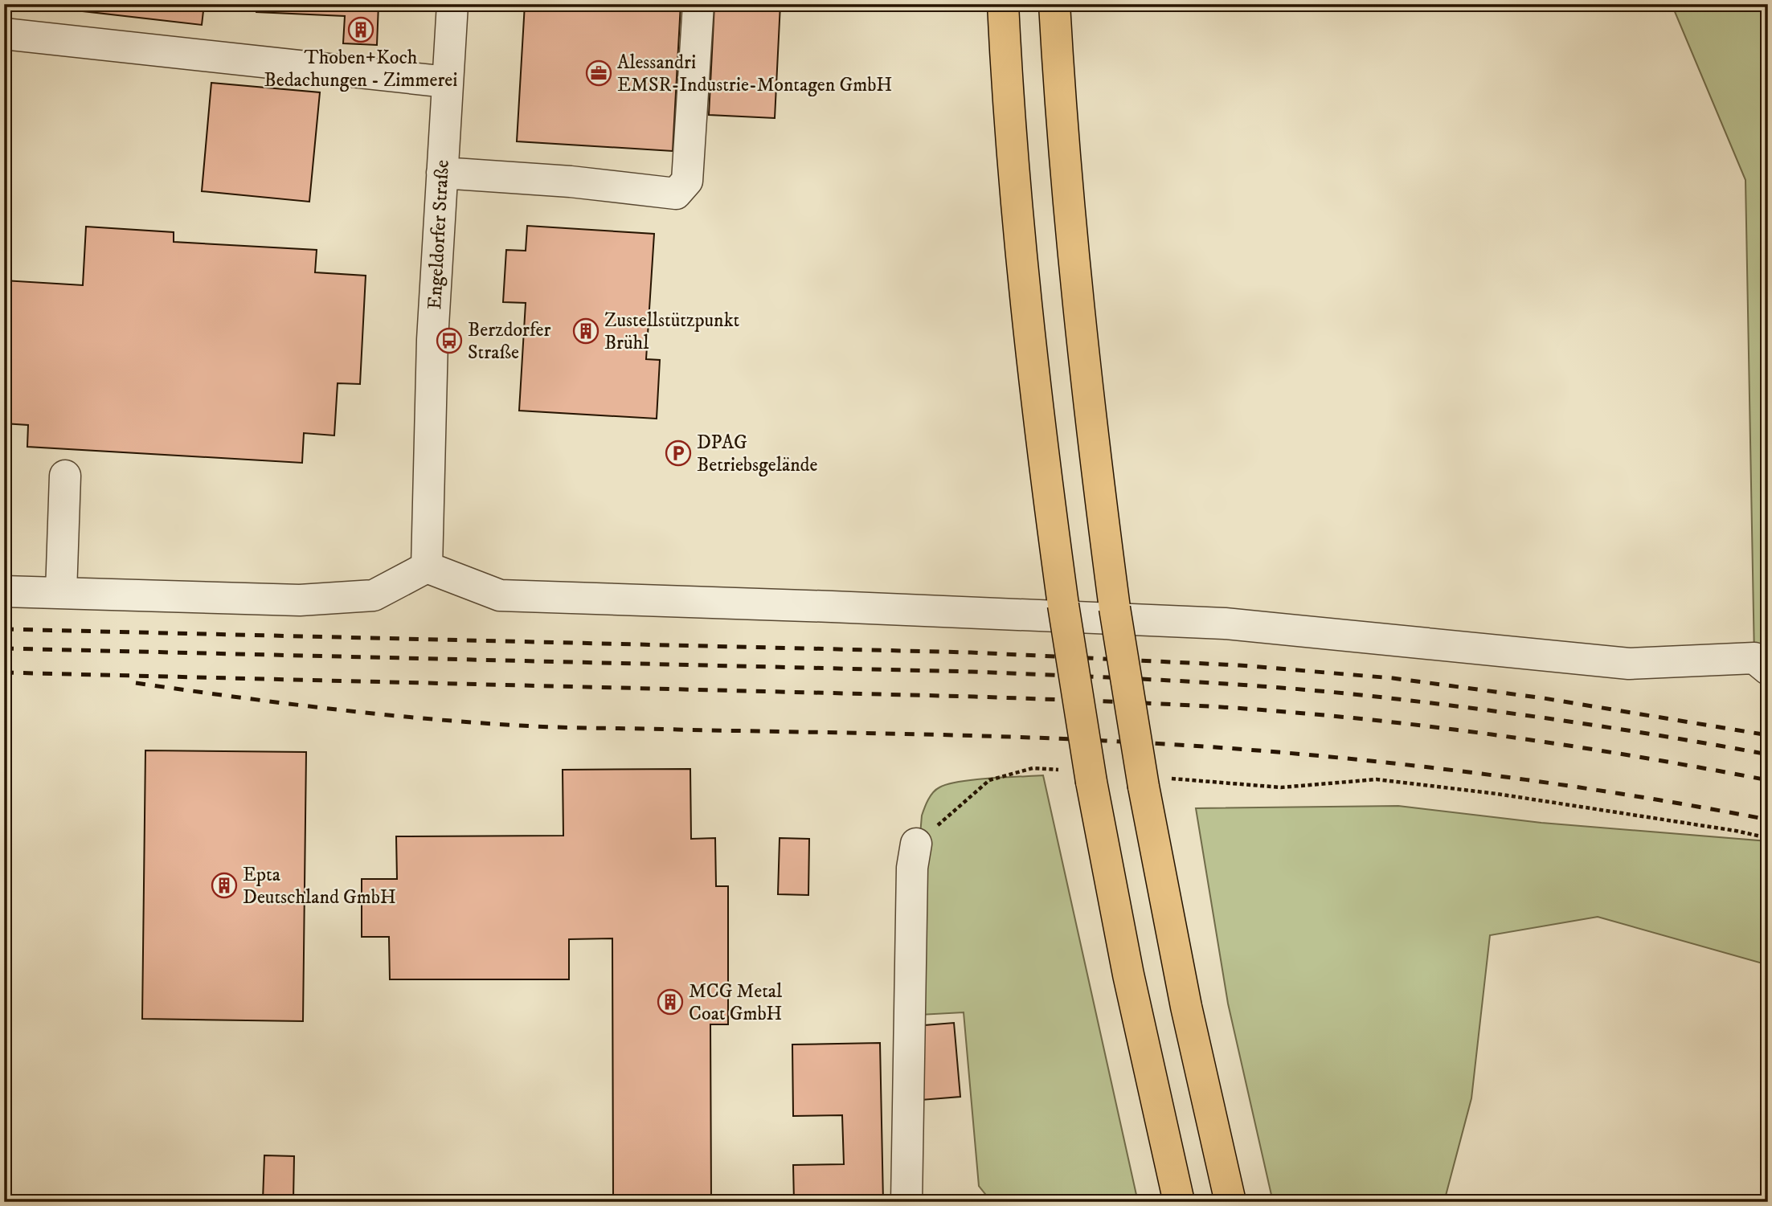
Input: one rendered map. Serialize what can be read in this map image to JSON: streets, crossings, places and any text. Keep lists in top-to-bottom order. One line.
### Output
{"streets":{"street":["Engeldorfer Straße"]},"places":{"building":["Thoben+Koch Bedachungen - Zimmerei","Zustellstützpunkt Brühl","Epta Deutschland GmbH","MCG Metal Coat GmbH"],"office":["Alessandri EMSR-Industrie-Montagen GmbH"],"bus stop":["Berzdorfer Straße"],"parking":["DPAG Betriebsgelände"]}}
